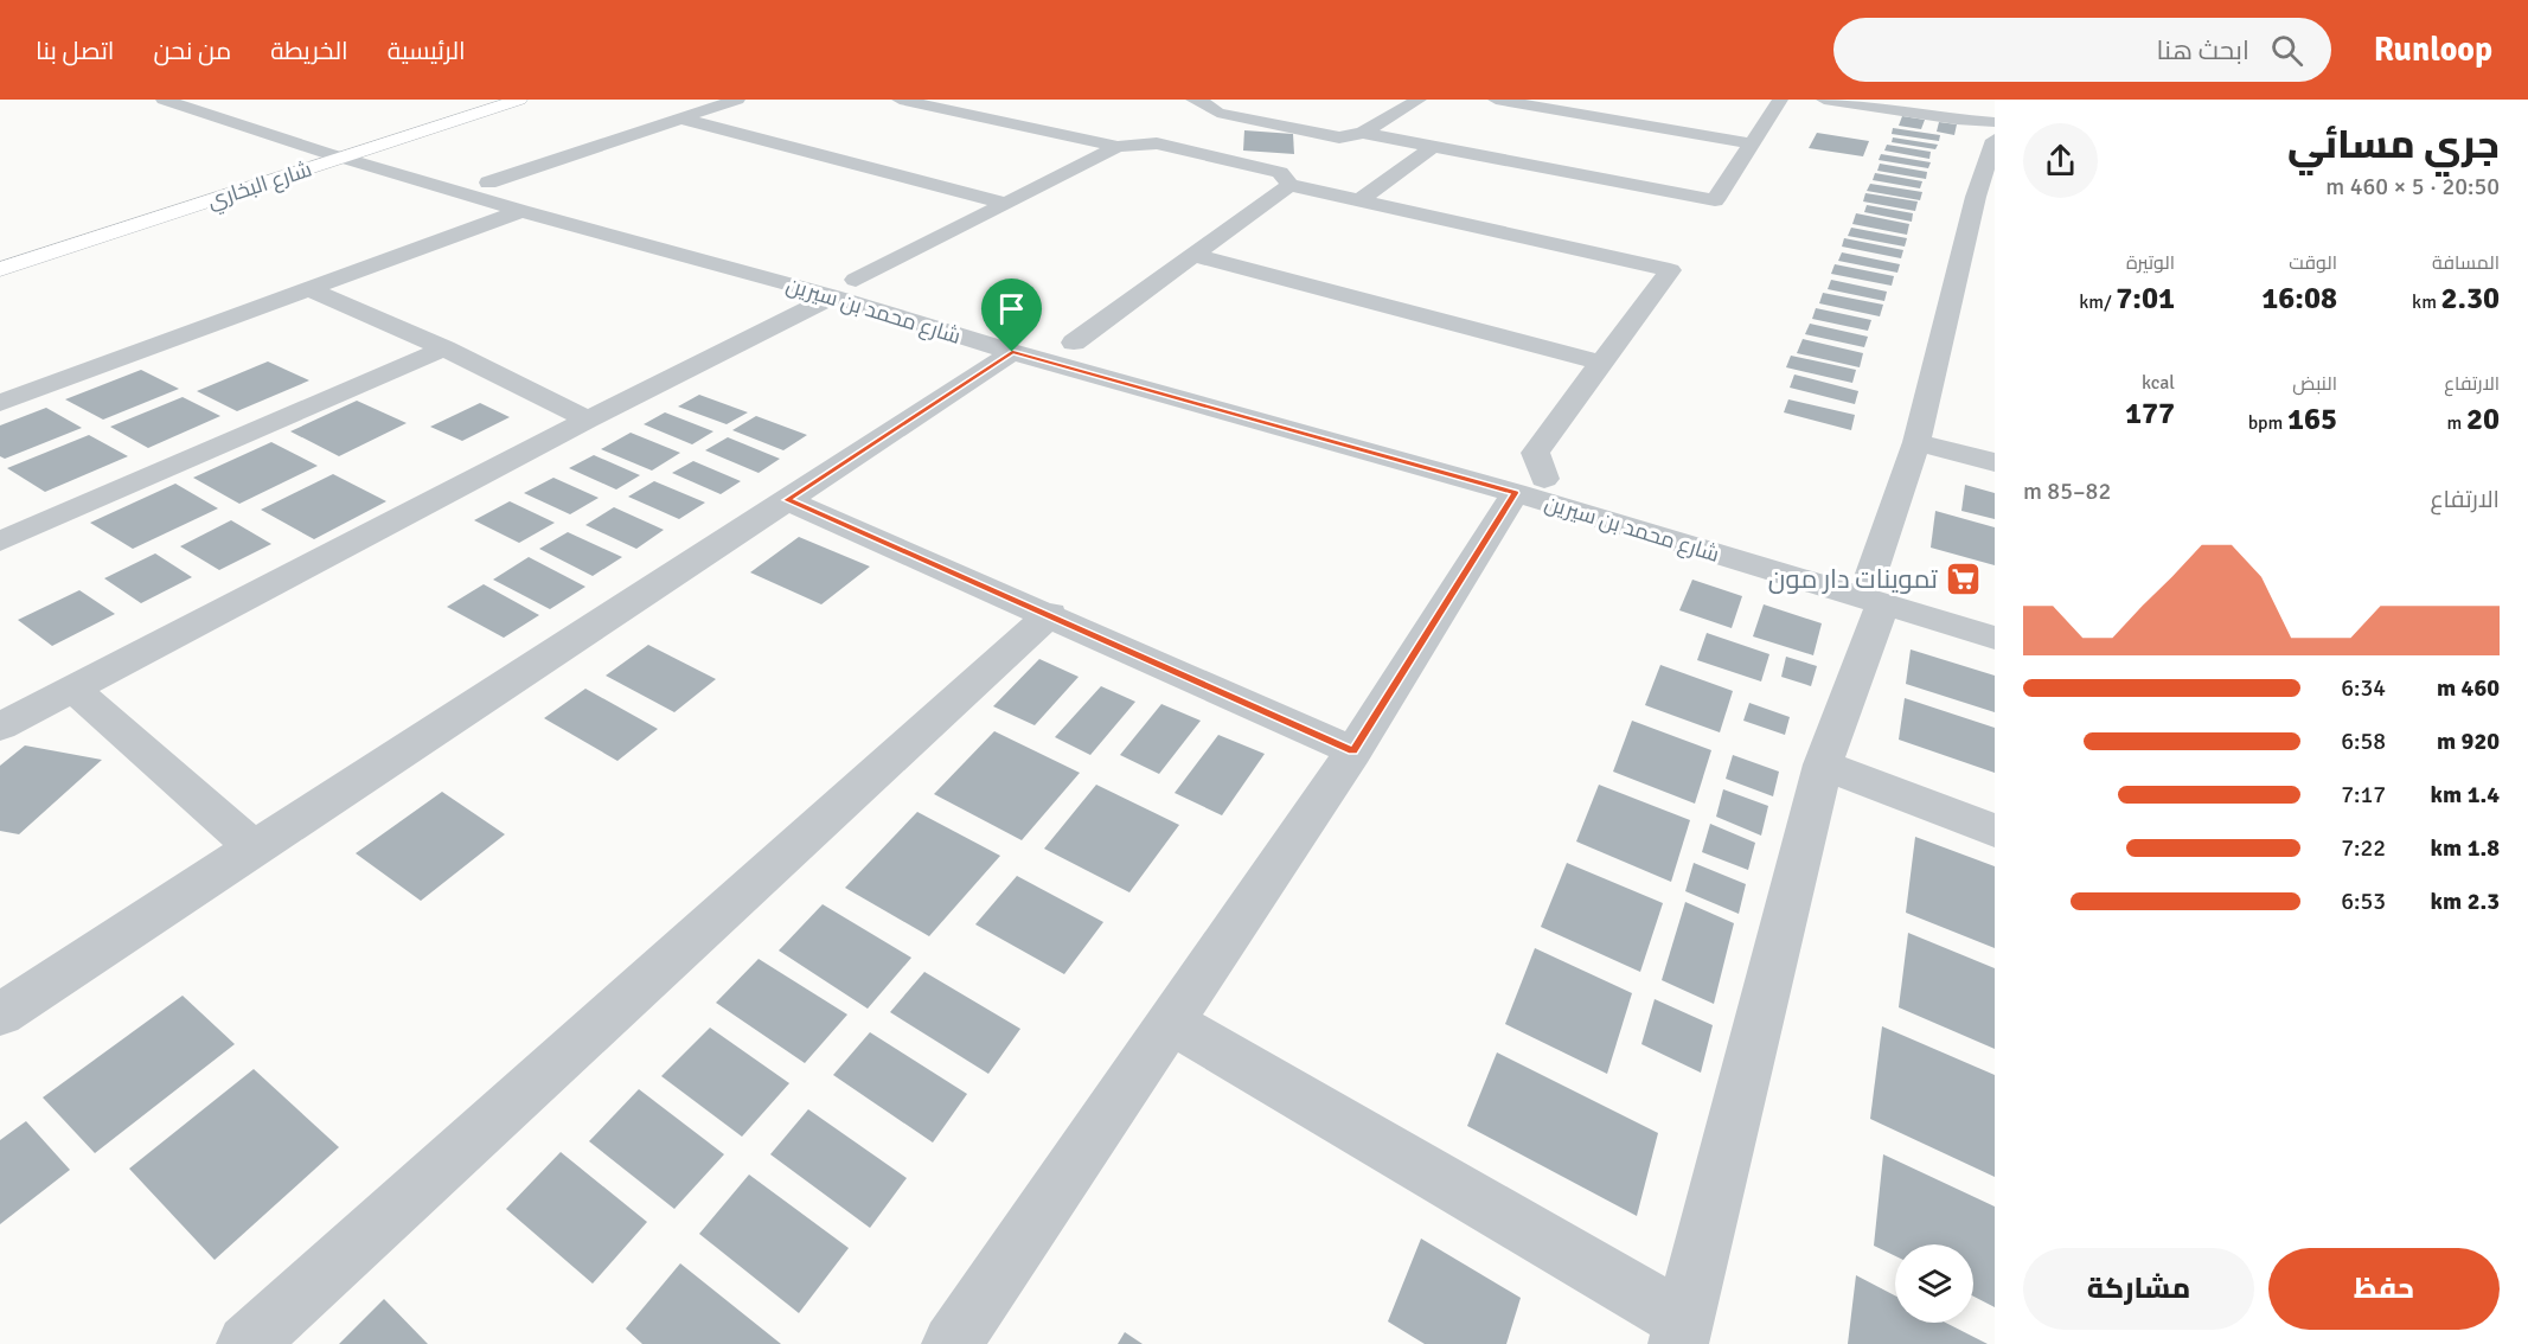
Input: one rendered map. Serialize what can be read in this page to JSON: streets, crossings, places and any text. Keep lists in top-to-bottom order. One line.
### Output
{"streets":{"main road":["شارع البخاري"],"street":["شارع محمد بن سيرين"]},"crossings":[["شارع البخاري","شارع محمد بن سيرين"]],"places":{"supermarket":["تموينات دار مون"]},"page":{"header":"Runloop","search":"ابحث هنا","nav":["الرئيسية","الخريطة","من نحن","اتصل بنا"],"heading":["جري مسائي","20:50 · 5 × 460 m"],"stats":[["المسافة","2.30 km"],["الوقت","16:08"],["الوتيرة","7:01 /km"],["الارتفاع","20 m"],["النبض","165 bpm"],["kcal","177"]],"chart":["الارتفاع","82–85 m"],"list":[{"name":"460 m","note":"6:34"},{"name":"920 m","note":"6:58"},{"name":"1.4 km","note":"7:17"},{"name":"1.8 km","note":"7:22"},{"name":"2.3 km","note":"6:53"}],"buttons":["حفظ","مشاركة"]}}
